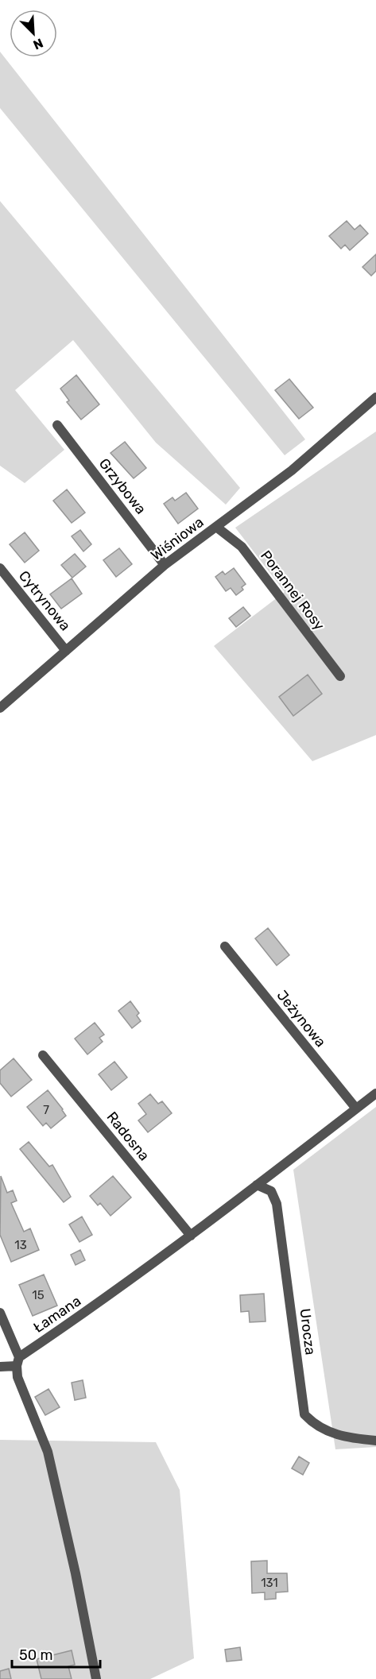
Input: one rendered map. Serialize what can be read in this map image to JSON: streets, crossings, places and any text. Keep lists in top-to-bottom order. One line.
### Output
{"streets":{"street":["Grzybowa","Wiśniowa","Porannej Rosy","Cytrynowa","Jeżynowa","Radosna","Łamana","Urocza"]},"crossings":[["Grzybowa","Wiśniowa"],["Wiśniowa","Porannej Rosy"],["Wiśniowa","Cytrynowa"],["Jeżynowa","Łamana"],["Radosna","Łamana"],["Łamana","Urocza"]],"house_numbers":["7","13","15","131"],"scale_bar":"50 m","north":"bottom right"}
